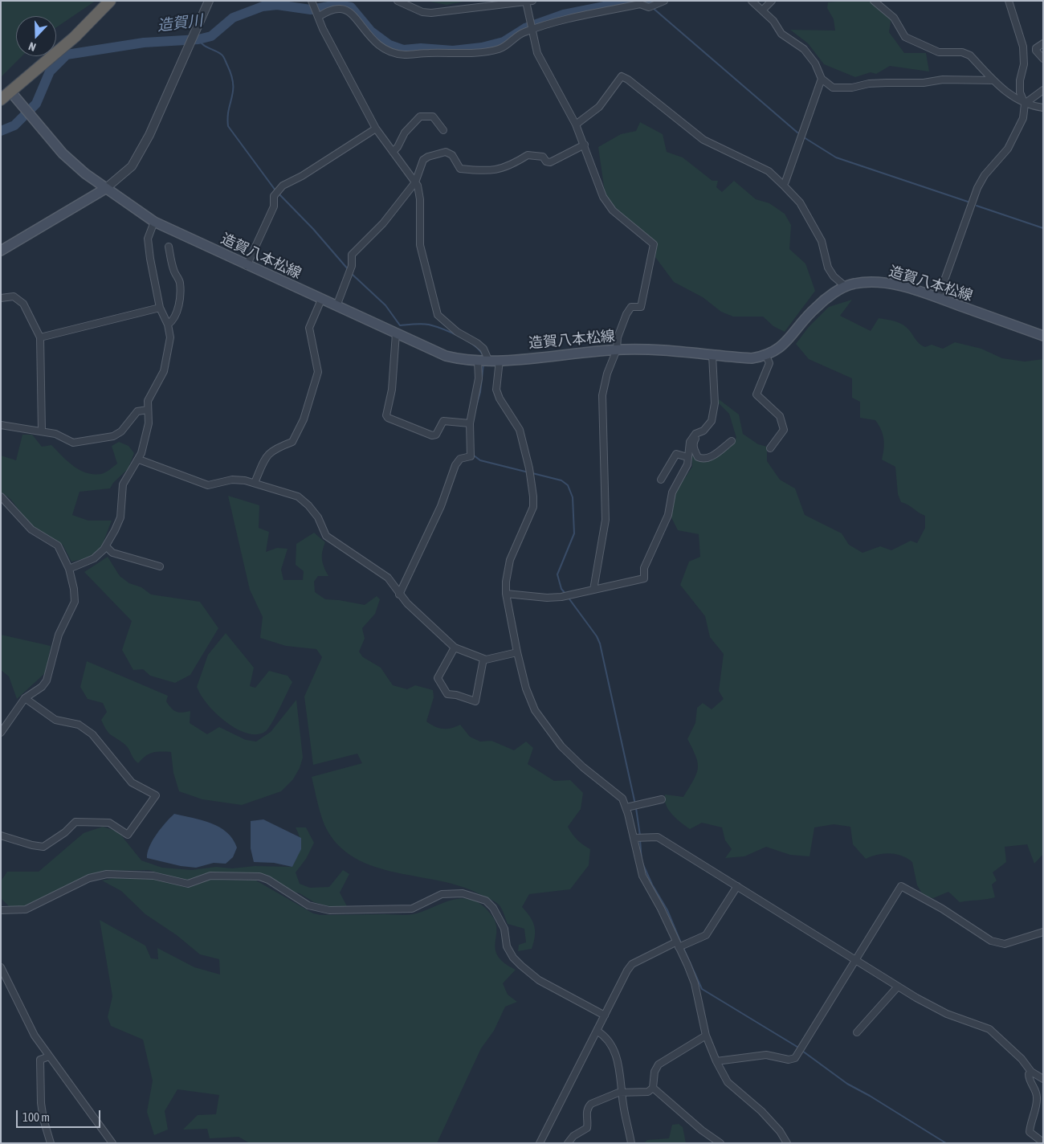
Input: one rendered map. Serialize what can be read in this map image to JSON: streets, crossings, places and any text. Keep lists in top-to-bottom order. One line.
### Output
{"streets":{"main road":["造賀八本松線"]},"water":["造賀川"],"scale_bar":"100 m","north":"bottom"}
